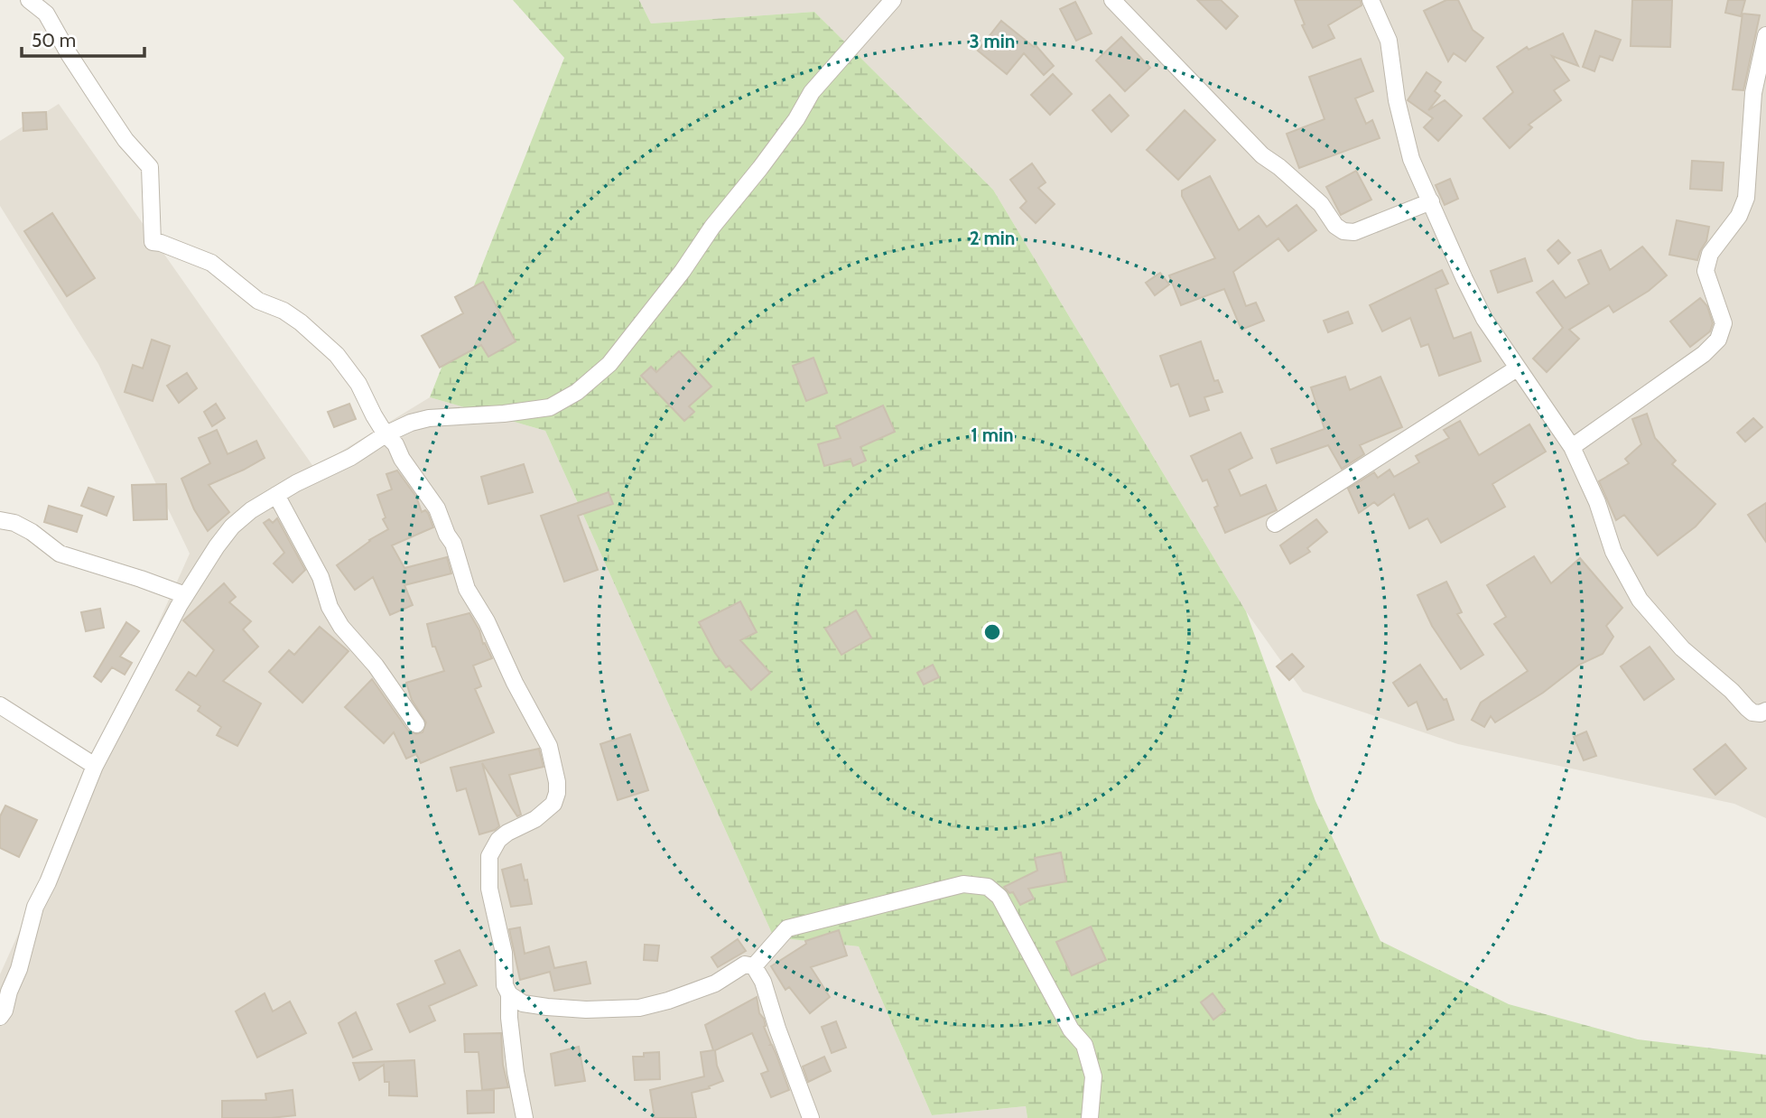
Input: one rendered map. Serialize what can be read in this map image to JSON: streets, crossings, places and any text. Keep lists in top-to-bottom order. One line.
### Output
{"scale_bar":"50 m","rings":["3 min","2 min","1 min"]}
